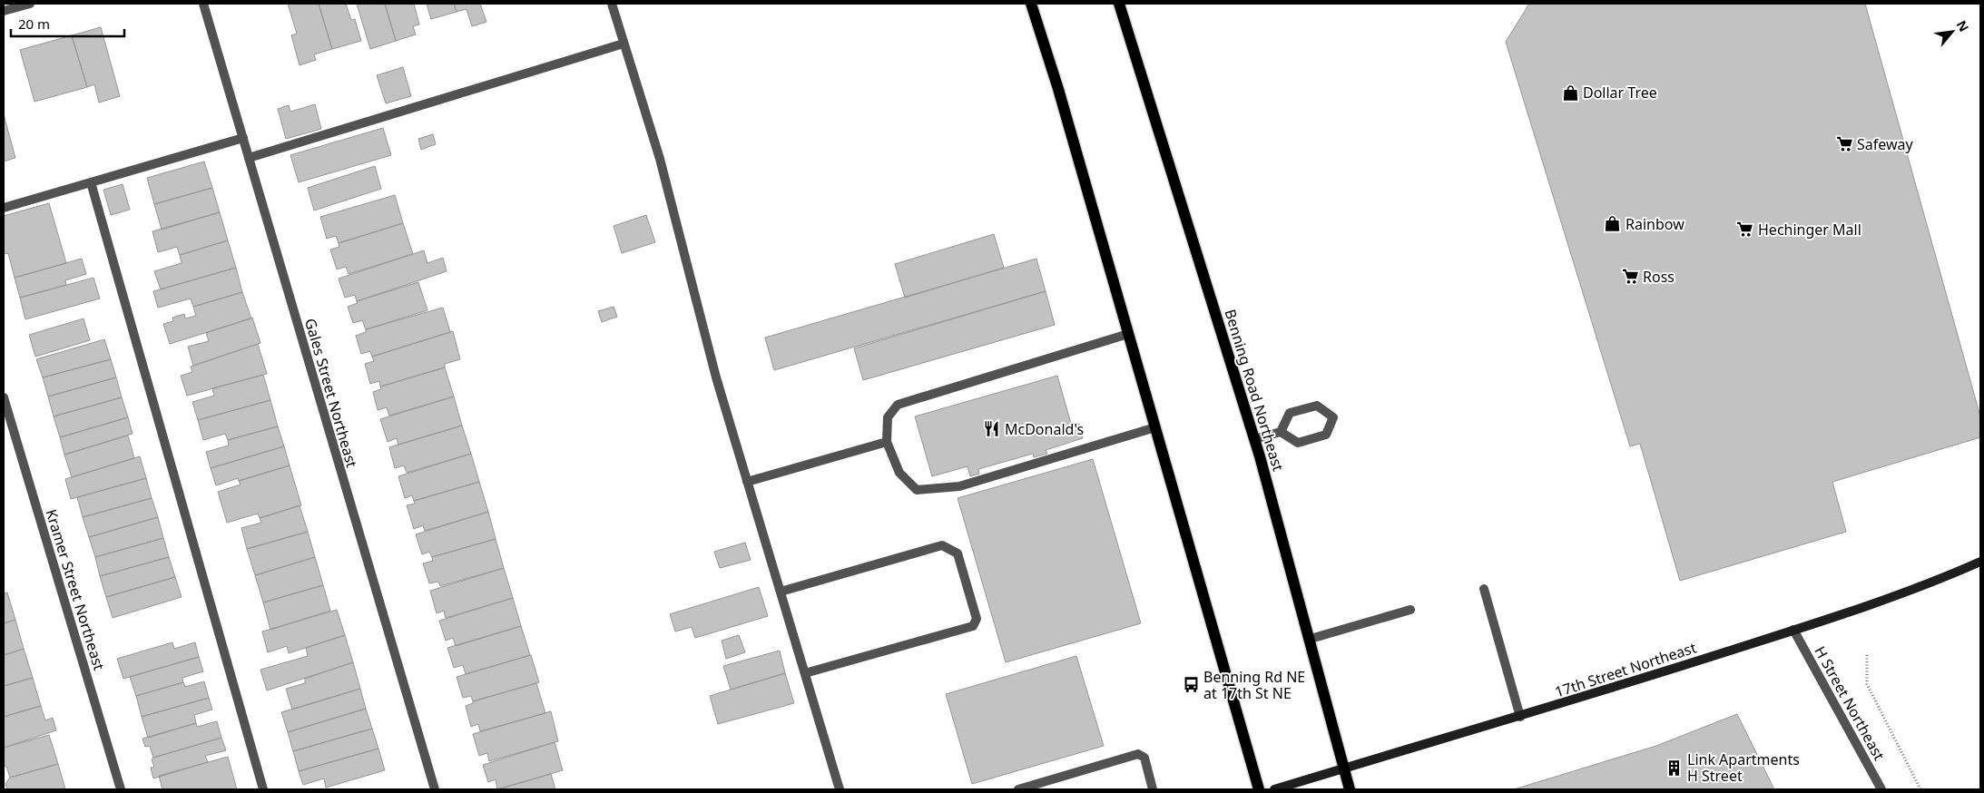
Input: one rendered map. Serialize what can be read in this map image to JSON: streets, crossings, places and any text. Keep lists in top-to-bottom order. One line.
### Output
{"streets":{"main road":["Benning Road Northeast","17th Street Northeast"],"street":["Gales Street Northeast","Kramer Street Northeast","H Street Northeast"]},"crossings":[["Benning Road Northeast","17th Street Northeast"],["17th Street Northeast","H Street Northeast"]],"places":{"shop":["Dollar Tree","Rainbow"],"supermarket":["Safeway","Hechinger Mall","Ross"],"restaurant":["McDonald's"],"bus stop":["Benning Rd NE at 17th St NE"],"building":["Link Apartments H Street"]},"scale_bar":"20 m","north":"top right"}
